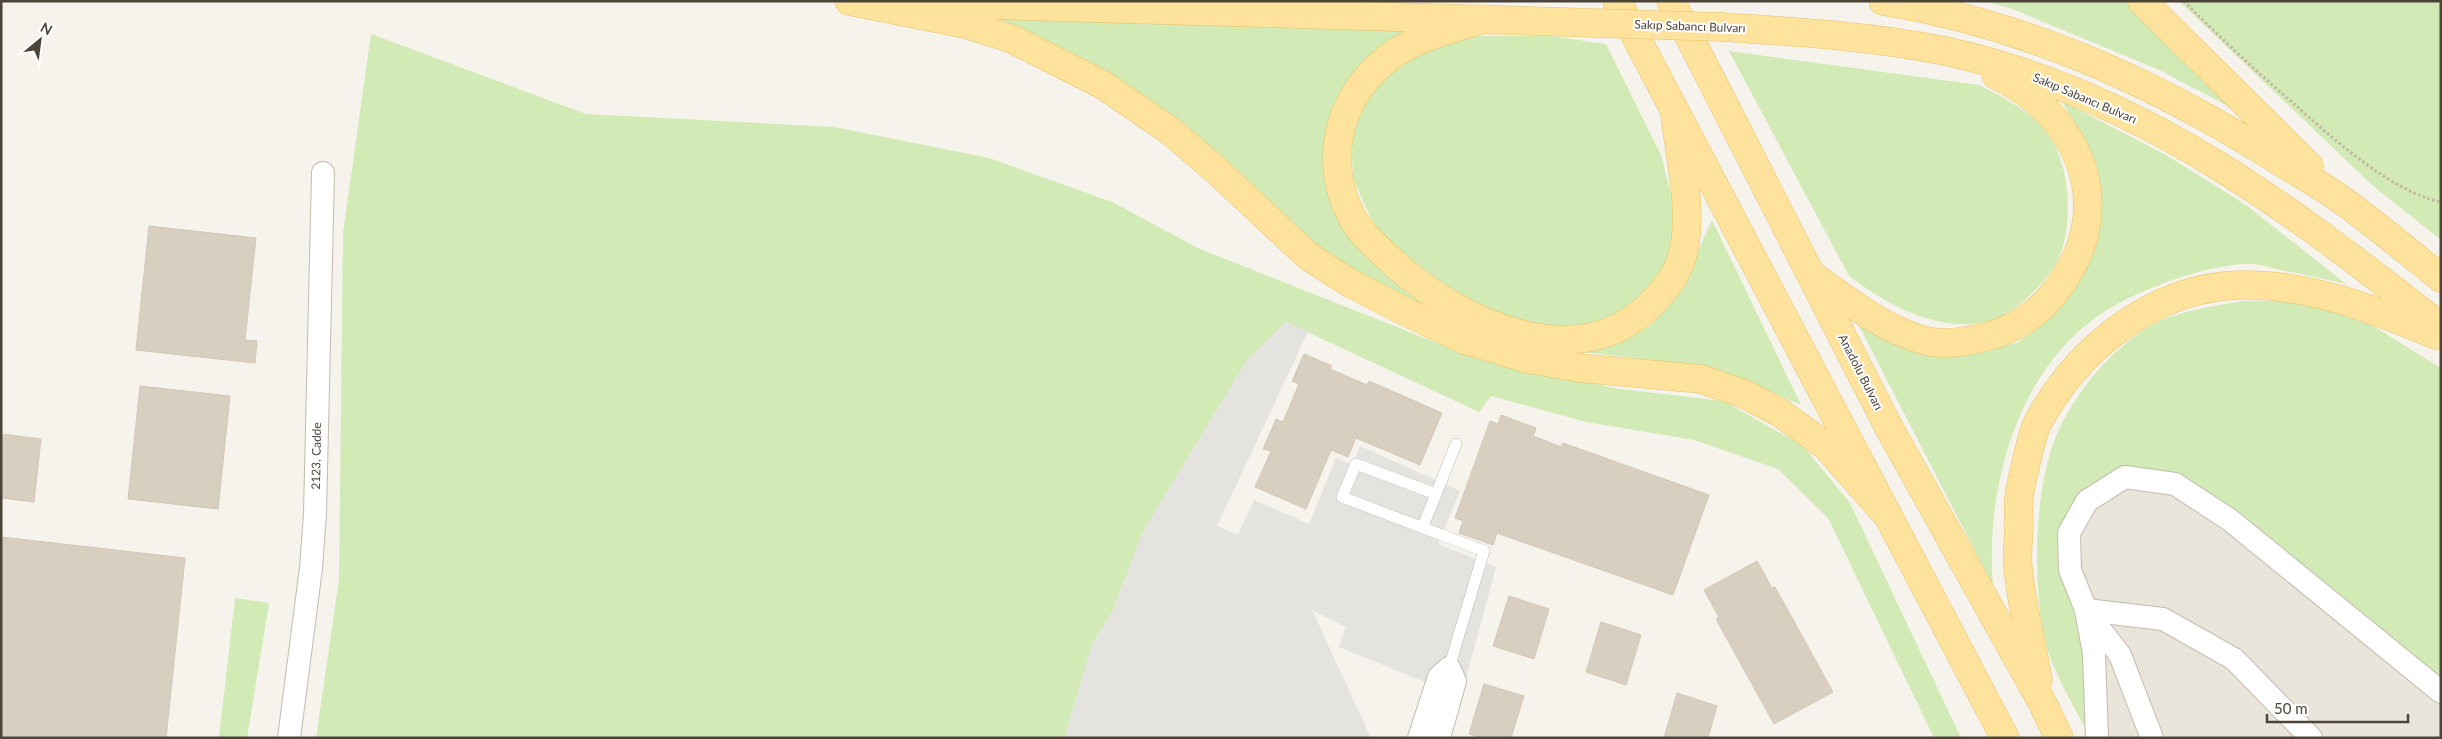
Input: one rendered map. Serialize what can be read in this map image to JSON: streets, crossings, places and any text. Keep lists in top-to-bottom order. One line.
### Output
{"streets":{"main road":["Sakıp Sabancı Bulvarı","Anadolu Bulvarı"],"street":["2123. Cadde"]},"scale_bar":"50 m","north":"top right"}
